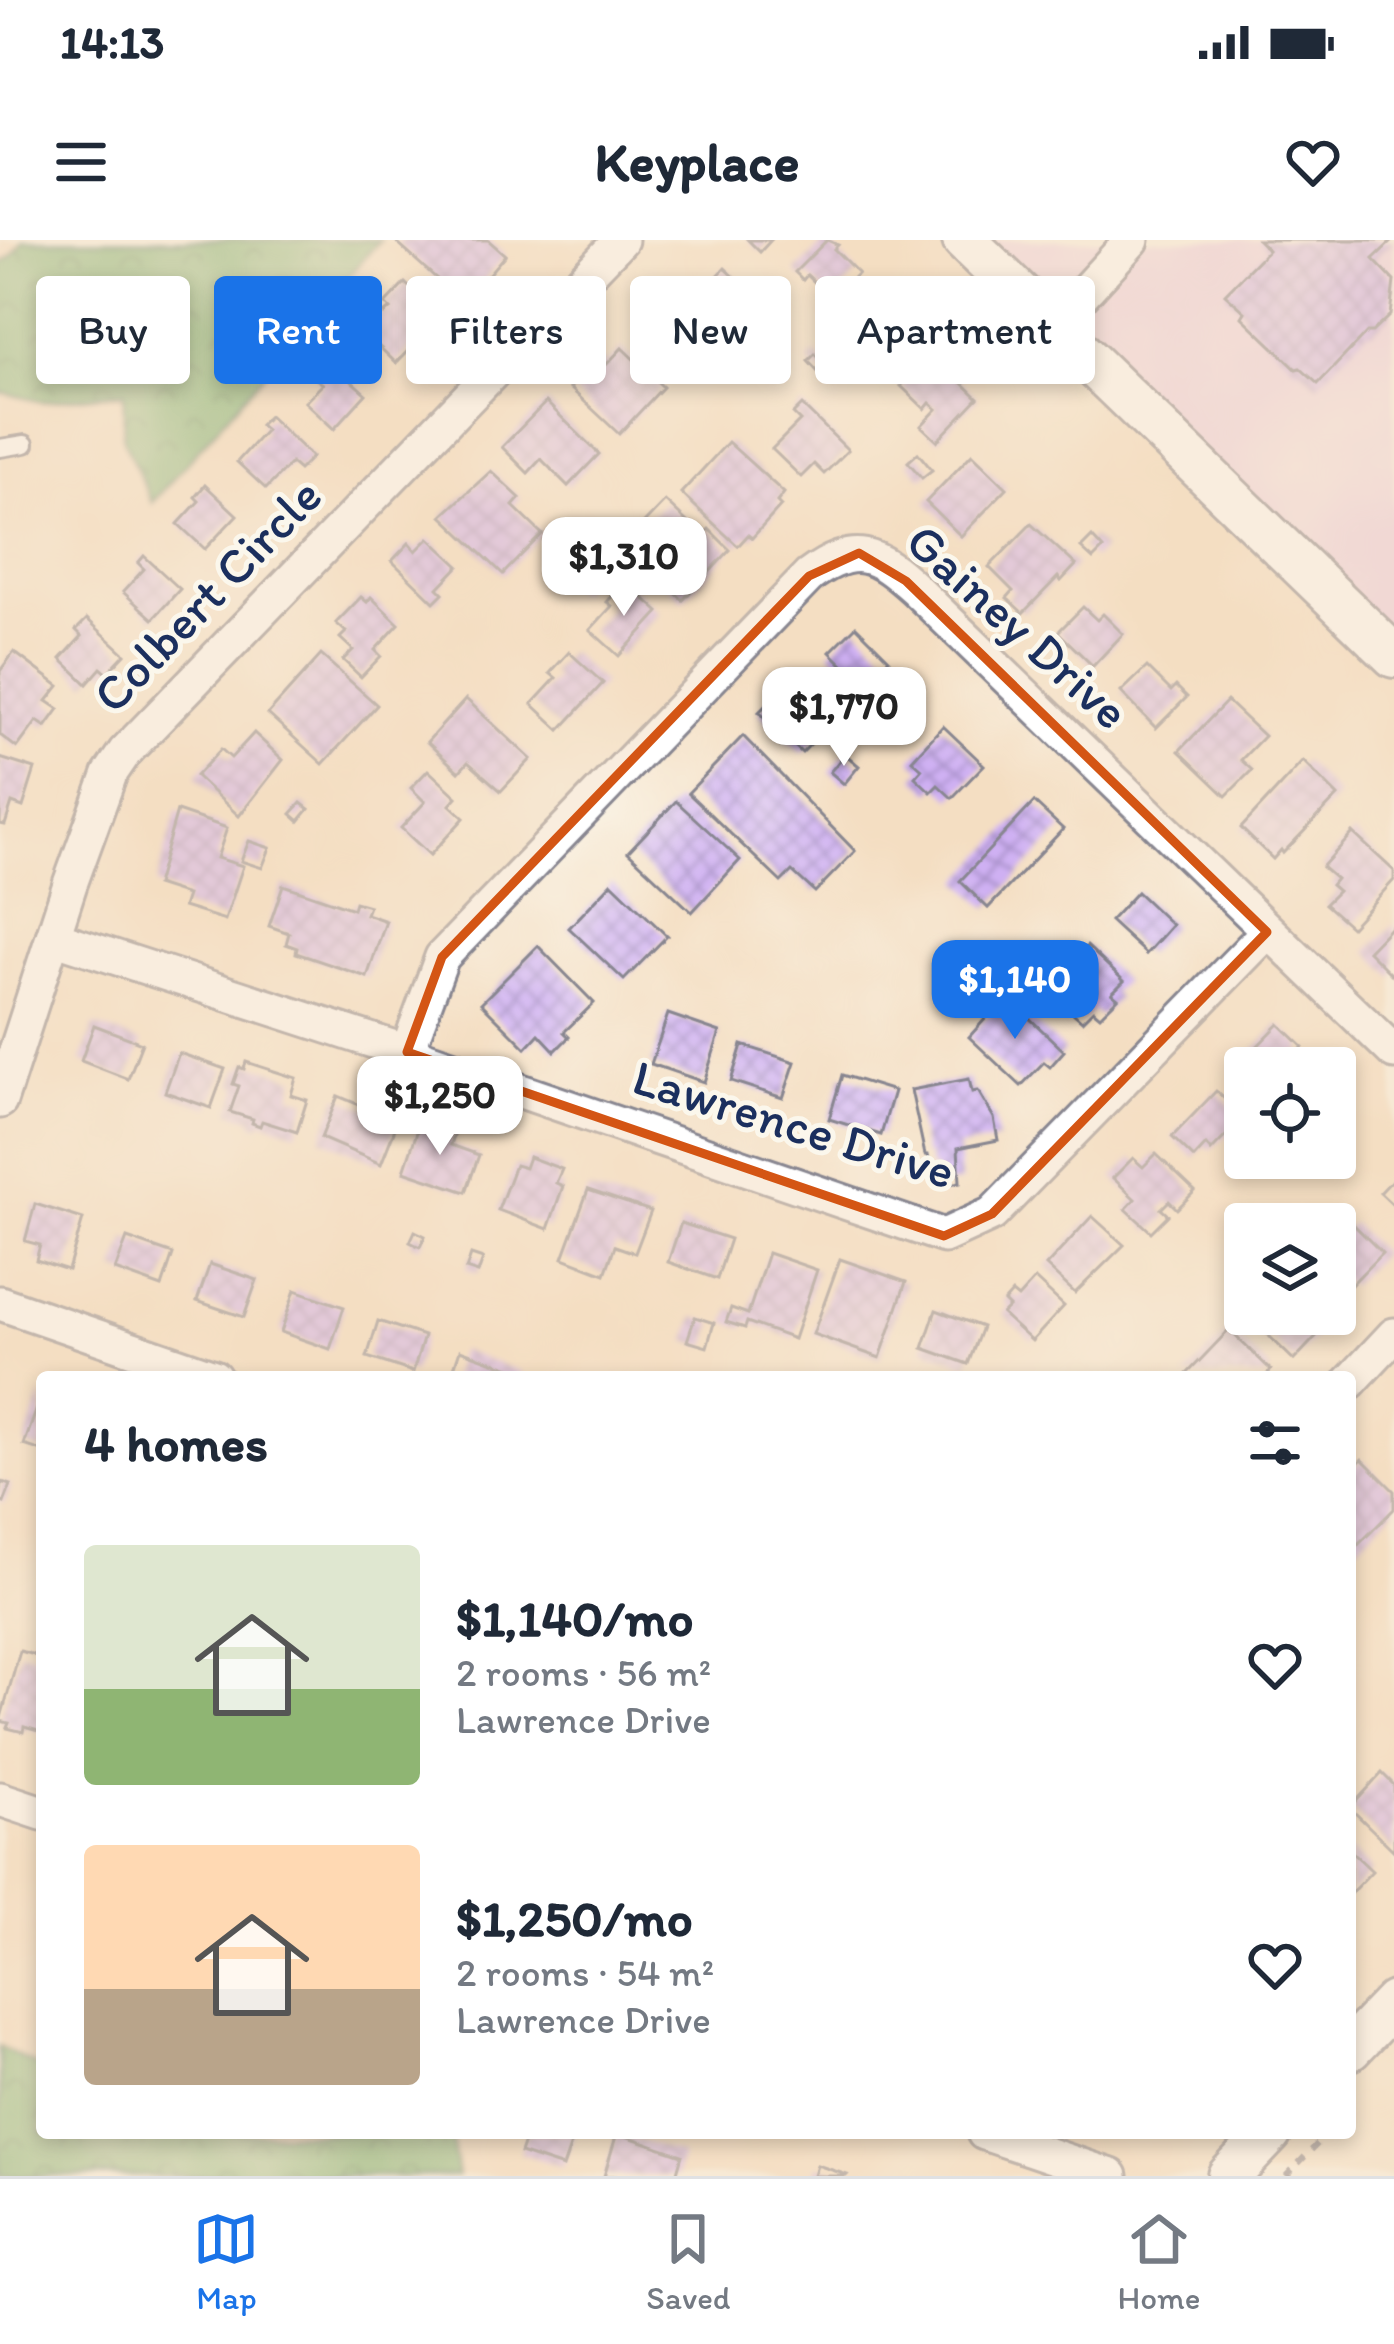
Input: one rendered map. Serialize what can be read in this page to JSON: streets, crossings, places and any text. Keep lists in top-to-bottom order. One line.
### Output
{"streets":{"street":["Colbert Circle","Gainey Drive","Lawrence Drive"]},"crossings":[["Colbert Circle","Lawrence Drive"],["Gainey Drive","Lawrence Drive"]],"page":{"status":"14:13","header":"Keyplace","chip":["Buy","Rent","Filters","New","Apartment"],"price":["$1,310","$1,770","$1,140","$1,250"],"heading":"4 homes","list":[{"name":"$1,140/mo","note":"2 rooms · 56 m² · Lawrence Drive"},{"name":"$1,250/mo","note":"2 rooms · 54 m² · Lawrence Drive"}],"tabs":["Map","Saved","Home"]}}
